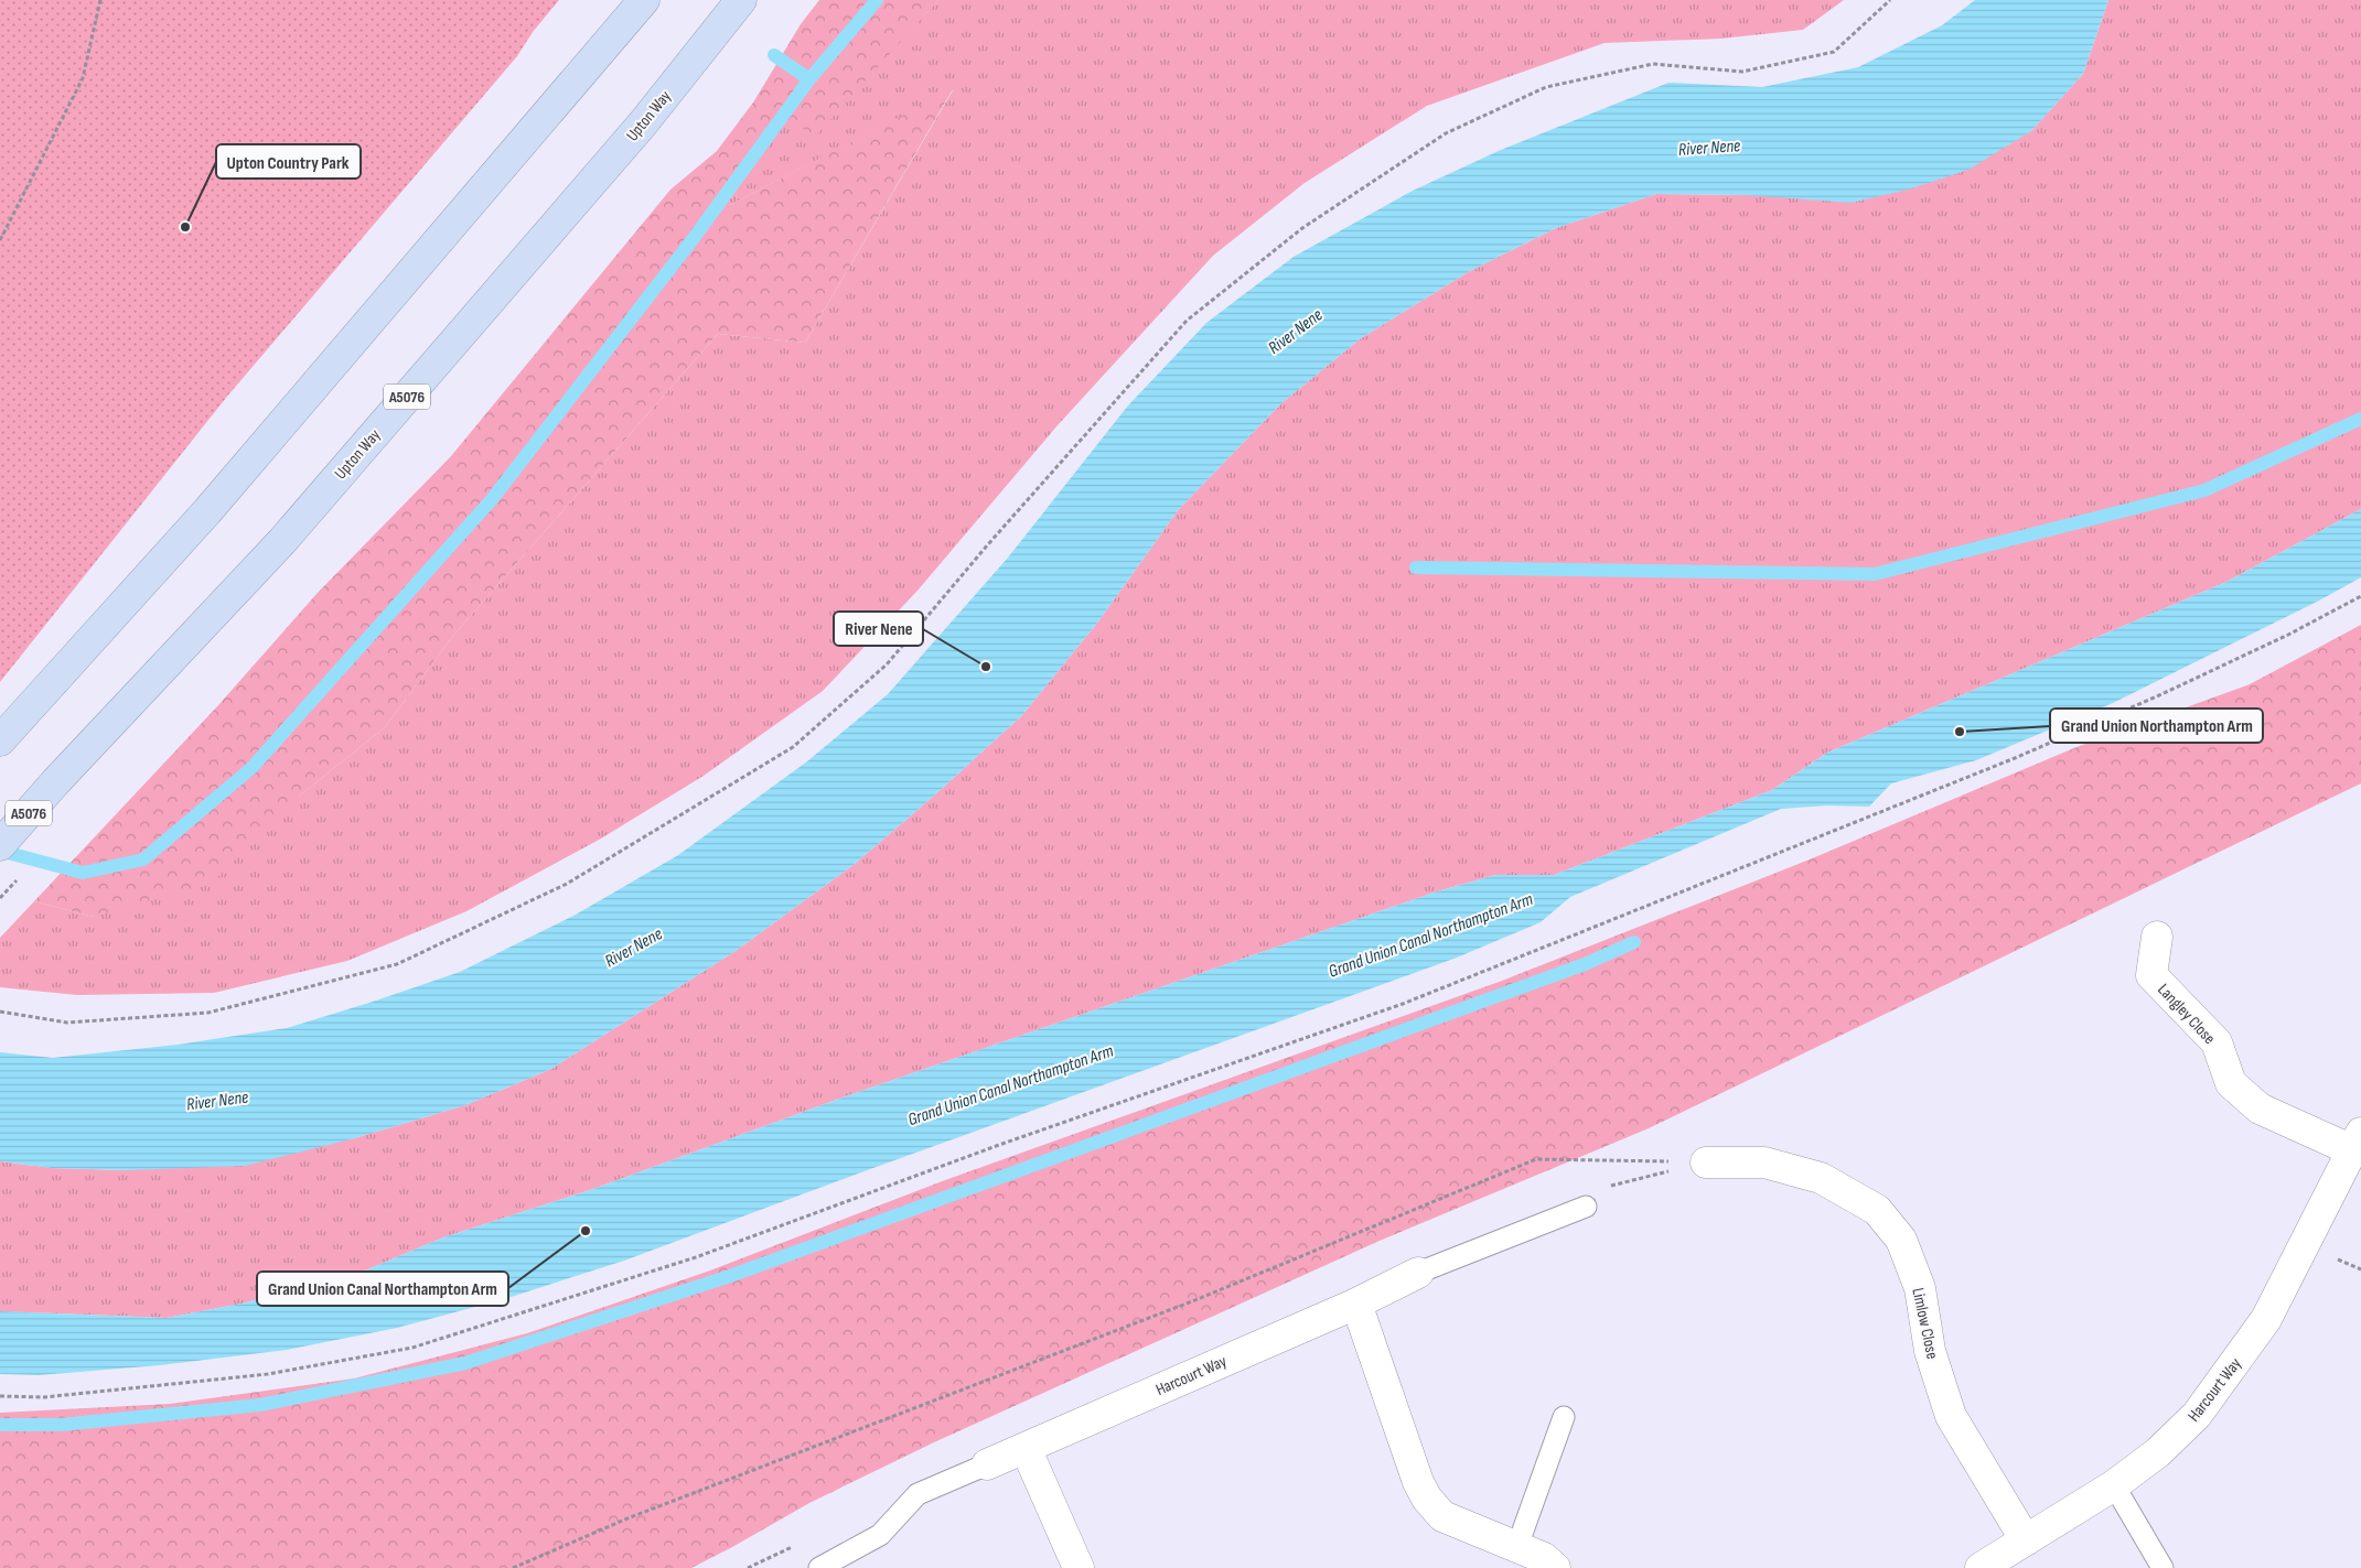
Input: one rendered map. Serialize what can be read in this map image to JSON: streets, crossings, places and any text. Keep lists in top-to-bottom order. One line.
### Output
{"streets":{"highway":["Upton Way","A5076"],"street":["Langley Close","Limlow Close","Harcourt Way"]},"crossings":[["Langley Close","Harcourt Way"],["Limlow Close","Harcourt Way"]],"water":["River Nene","Grand Union Canal Northampton Arm"],"places":["Upton Country Park","River Nene","Grand Union Northampton Arm","Grand Union Canal Northampton Arm"]}
